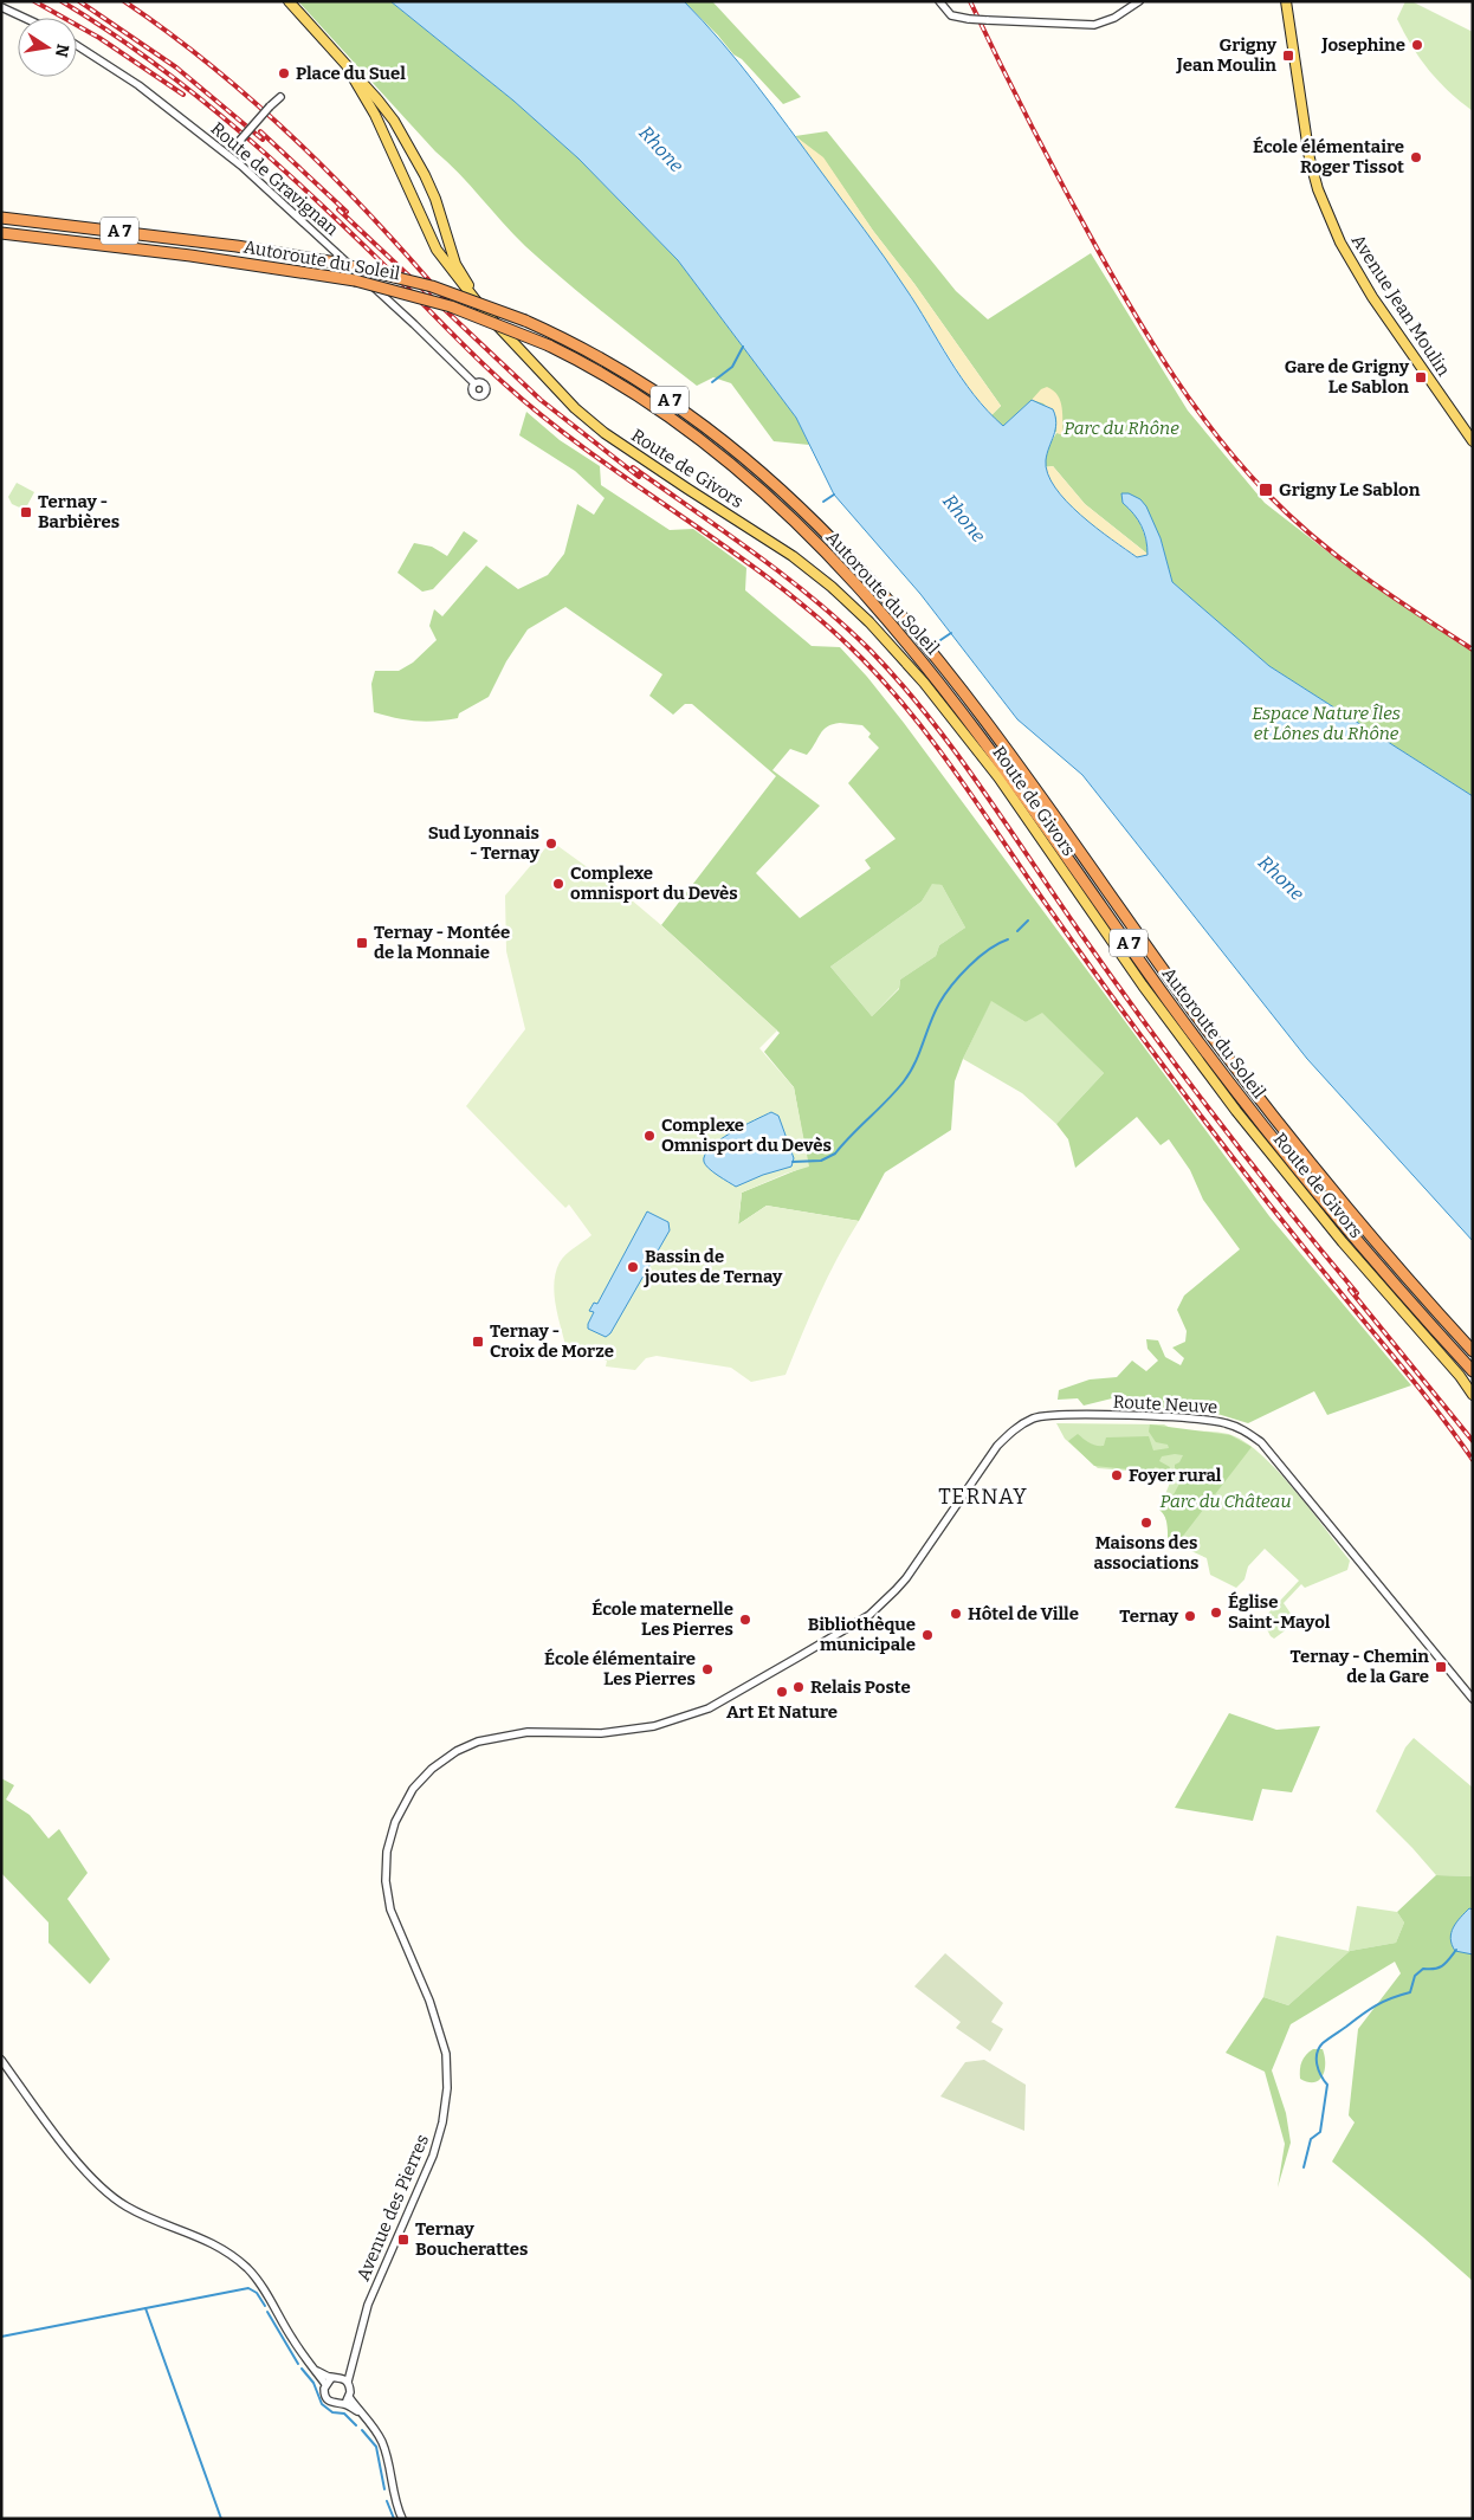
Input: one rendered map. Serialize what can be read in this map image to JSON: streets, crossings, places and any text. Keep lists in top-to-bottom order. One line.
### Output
{"streets":{"highway":["A 7","Autoroute du Soleil"],"main road":["Avenue Jean Moulin","Route de Givors"],"street":["Route de Gravignan","Route Neuve","Avenue des Pierres"]},"crossings":[["Route Neuve","Avenue des Pierres"]],"districts":["TERNAY"],"water":["Rhone"],"parks":["Parc du Rhône","Espace Nature Îles et Lônes du Rhône","Parc du Château"],"places":{"other":["Josephine","Place du Suel","École élémentaire Roger Tissot","Sud Lyonnais - Ternay","Complexe omnisport du Devès","Complexe Omnisport du Devès","Bassin de joutes de Ternay","Foyer rural","Maisons des associations","Église Saint-Mayol","Hôtel de Ville","Ternay","École maternelle Les Pierres","Bibliothèque municipale","École élémentaire Les Pierres","Relais Poste","Art Et Nature"],"transit":["Grigny Jean Moulin","Gare de Grigny Le Sablon","Grigny Le Sablon","Ternay - Barbières","Ternay - Montée de la Monnaie","Ternay - Croix de Morze","Ternay - Chemin de la Gare","Ternay Boucherattes"]},"north":"right"}
